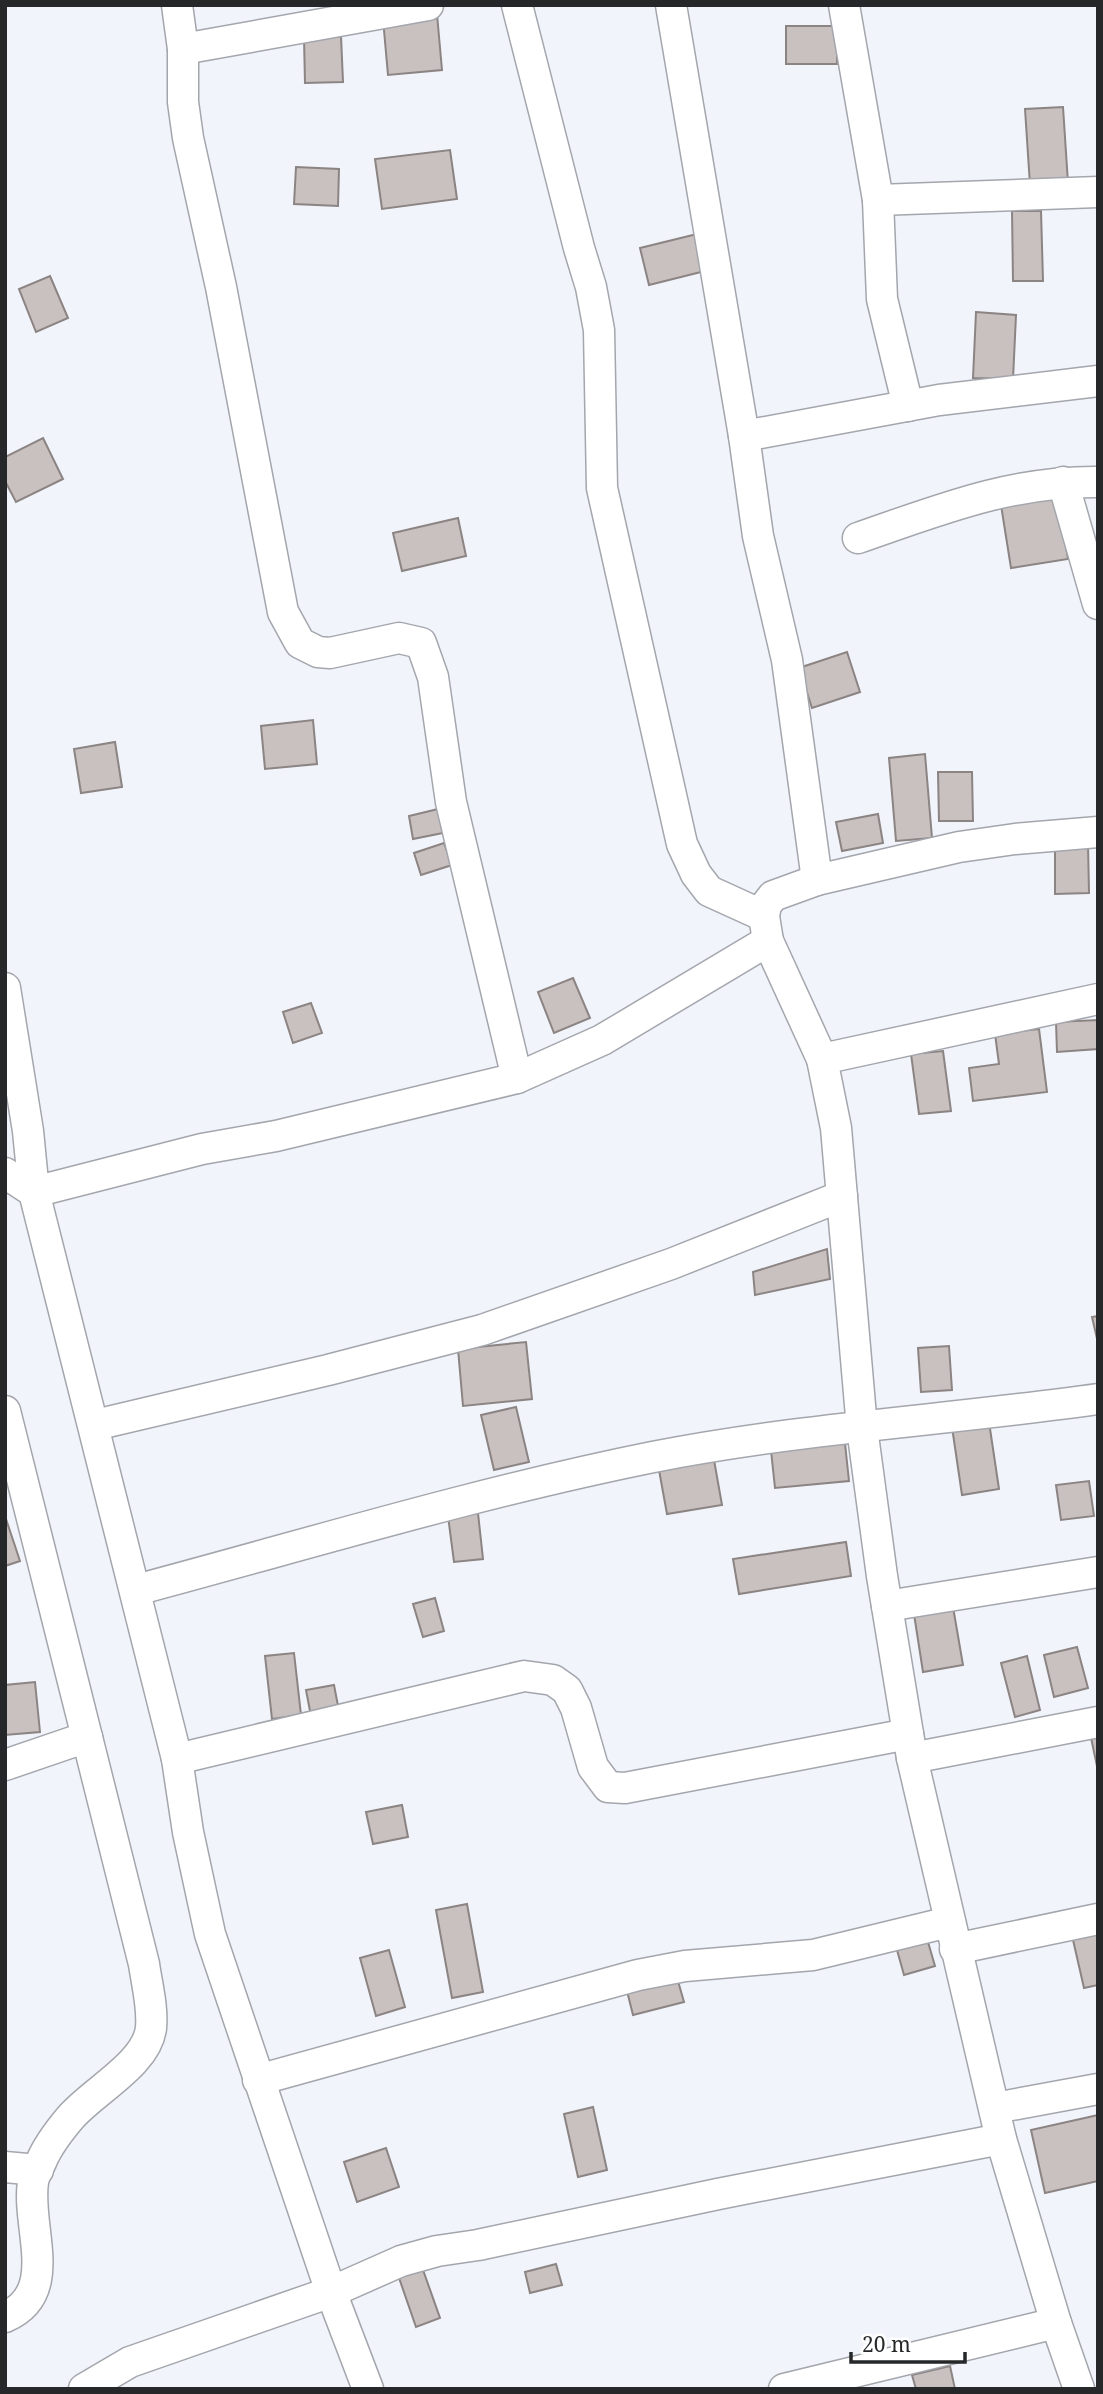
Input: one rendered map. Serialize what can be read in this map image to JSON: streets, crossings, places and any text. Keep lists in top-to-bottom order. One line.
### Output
{"scale_bar":"20 m"}
